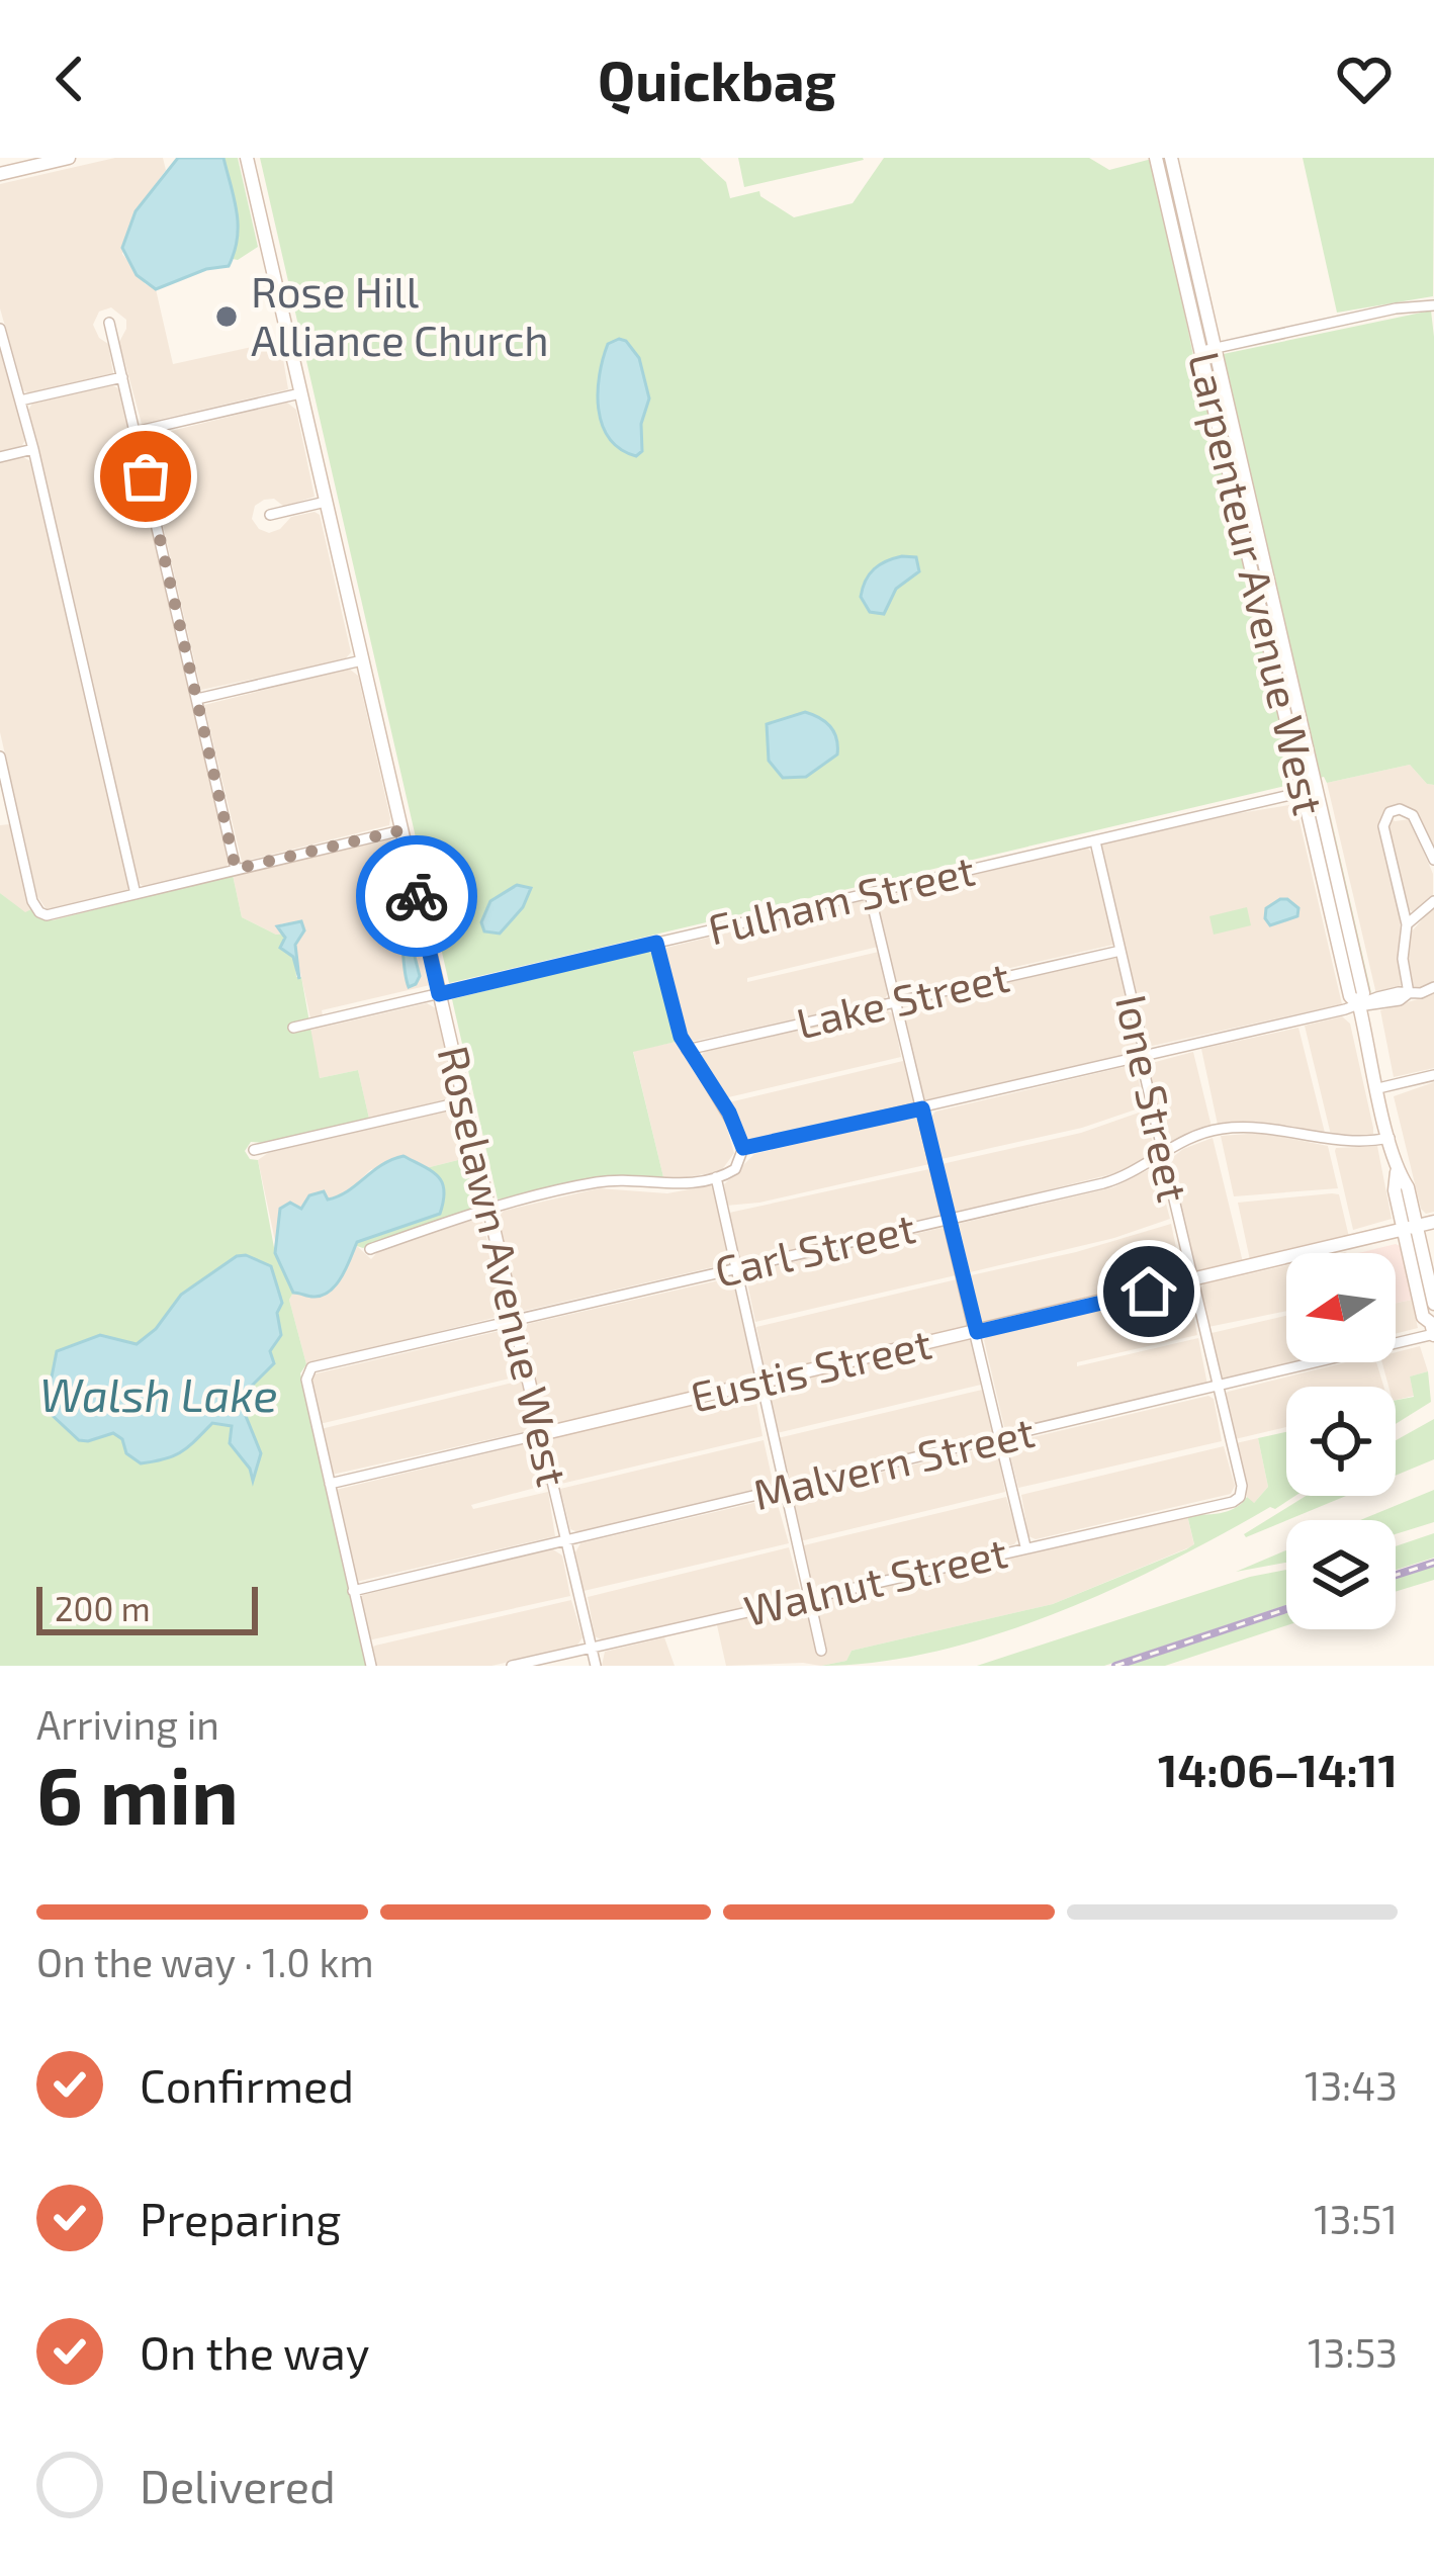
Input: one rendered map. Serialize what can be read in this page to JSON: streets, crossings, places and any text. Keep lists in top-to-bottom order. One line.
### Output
{"streets":{"street":["Larpenteur Avenue West","Fulham Street","Lake Street","Ione Street","Carl Street","Roselawn Avenue West","Eustis Street","Malvern Street","Walnut Street"]},"crossings":[["Larpenteur Avenue West","Fulham Street"],["Larpenteur Avenue West","Carl Street"],["Larpenteur Avenue West","Eustis Street"],["Larpenteur Avenue West","Malvern Street"],["Fulham Street","Ione Street"],["Fulham Street","Roselawn Avenue West"],["Lake Street","Ione Street"],["Ione Street","Carl Street"],["Ione Street","Eustis Street"],["Ione Street","Malvern Street"],["Ione Street","Walnut Street"],["Carl Street","Roselawn Avenue West"],["Carl Street","Eustis Street"],["Roselawn Avenue West","Eustis Street"],["Roselawn Avenue West","Malvern Street"],["Roselawn Avenue West","Walnut Street"]],"water":["Walsh Lake"],"places":["Rose Hill Alliance Church"],"scale_bar":"200 m","north":"left","page":{"header":"Quickbag","scale":"200 m","heading":["6 min","Arriving in","14:06–14:11"],"bar":"On the way · 1.0 km","list":[["Confirmed","13:43"],["Preparing","13:51"],["On the way","13:53"],"Delivered"]}}
